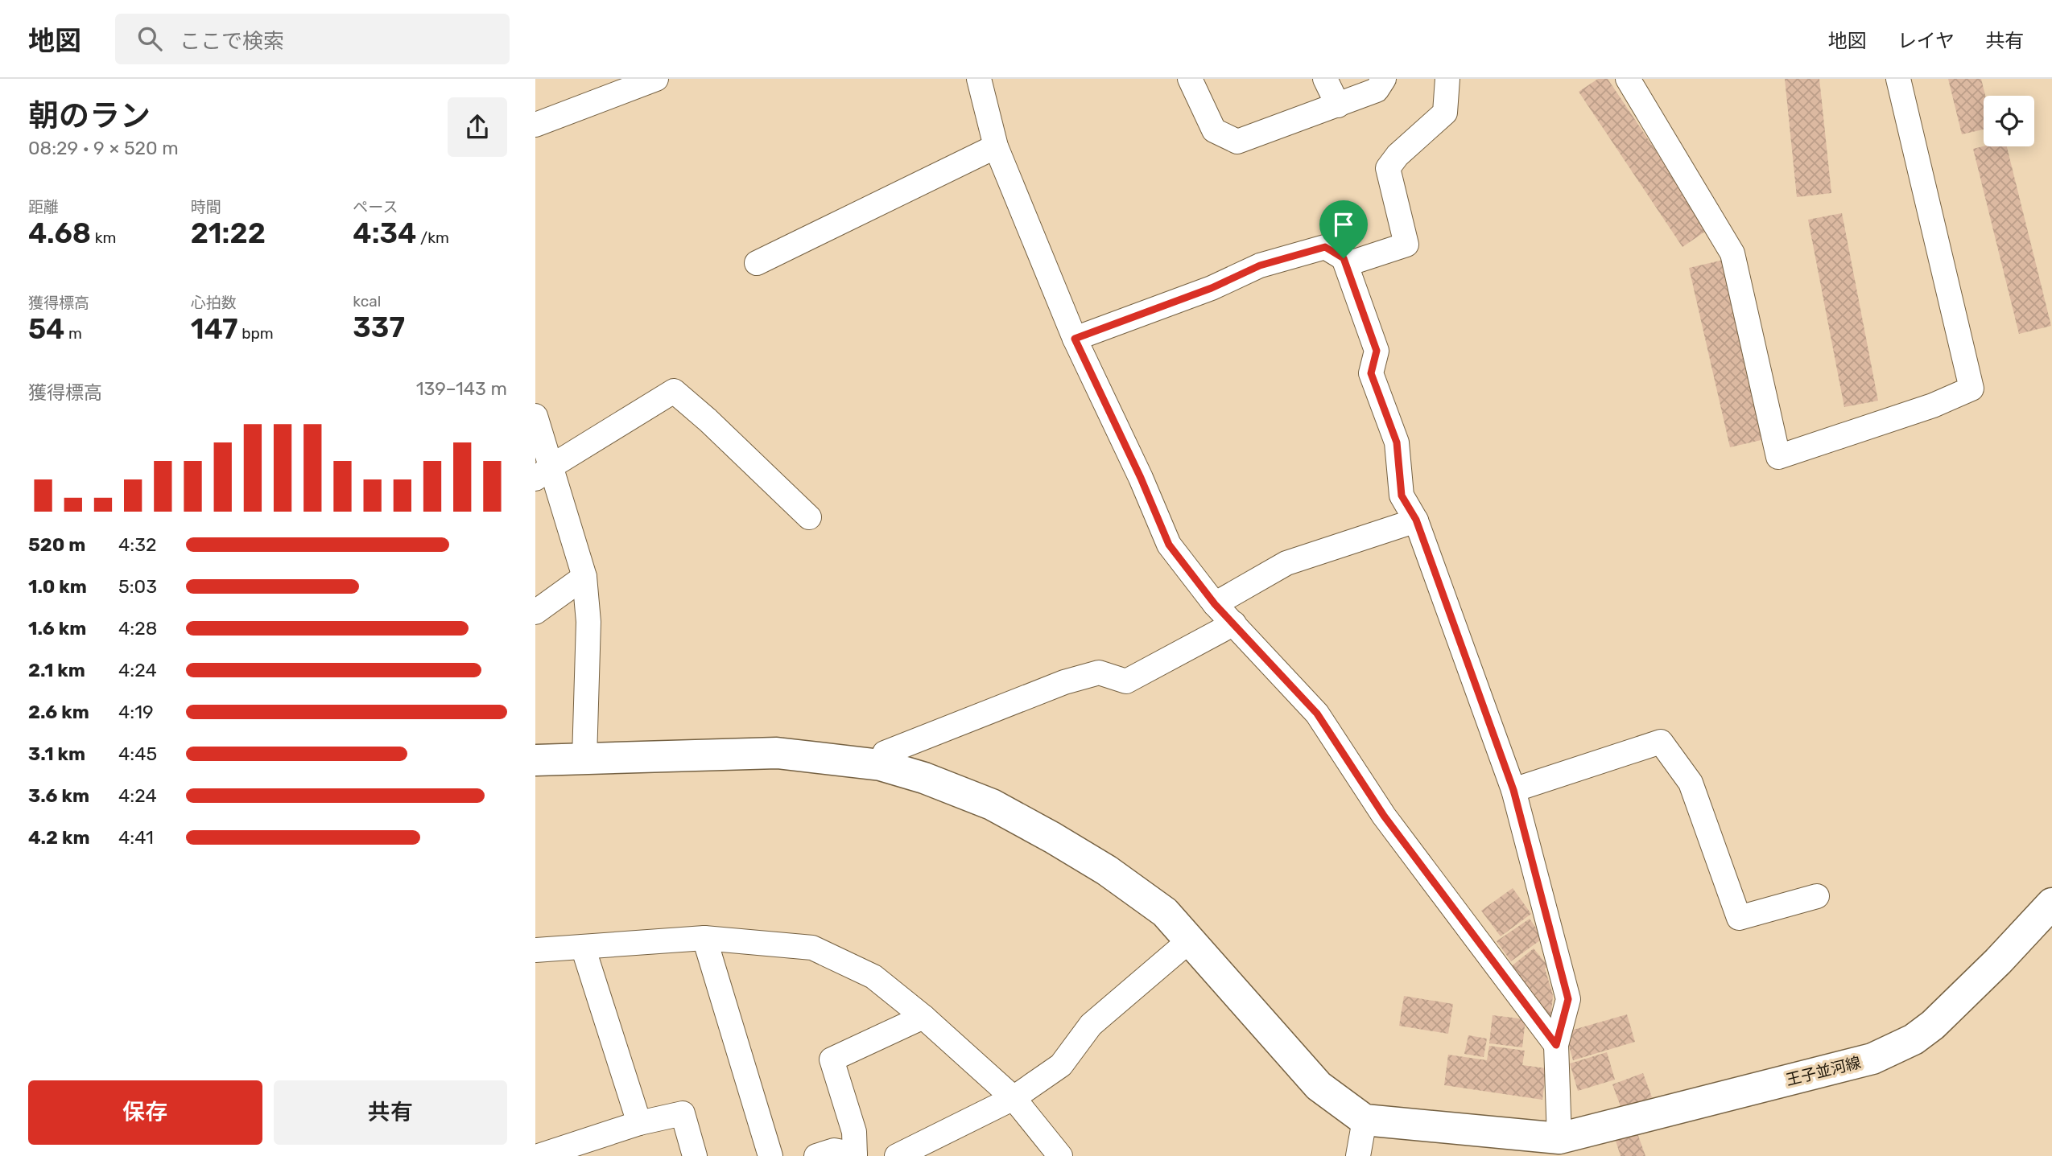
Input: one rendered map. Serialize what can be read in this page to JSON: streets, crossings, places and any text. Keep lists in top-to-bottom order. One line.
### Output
{"streets":{"street":["王子並河線"]},"page":{"header":"地図","search":"ここで検索","nav":["地図","レイヤ","共有"],"heading":["朝のラン","08:29 · 9 × 520 m"],"stats":[["距離","4.68 km"],["時間","21:22"],["ペース","4:34 /km"],["獲得標高","54 m"],["心拍数","147 bpm"],["kcal","337"]],"chart":["獲得標高","139–143 m"],"list":[{"name":"520 m","note":"4:32"},{"name":"1.0 km","note":"5:03"},{"name":"1.6 km","note":"4:28"},{"name":"2.1 km","note":"4:24"},{"name":"2.6 km","note":"4:19"},{"name":"3.1 km","note":"4:45"},{"name":"3.6 km","note":"4:24"},{"name":"4.2 km","note":"4:41"}],"buttons":["保存","共有"]}}
